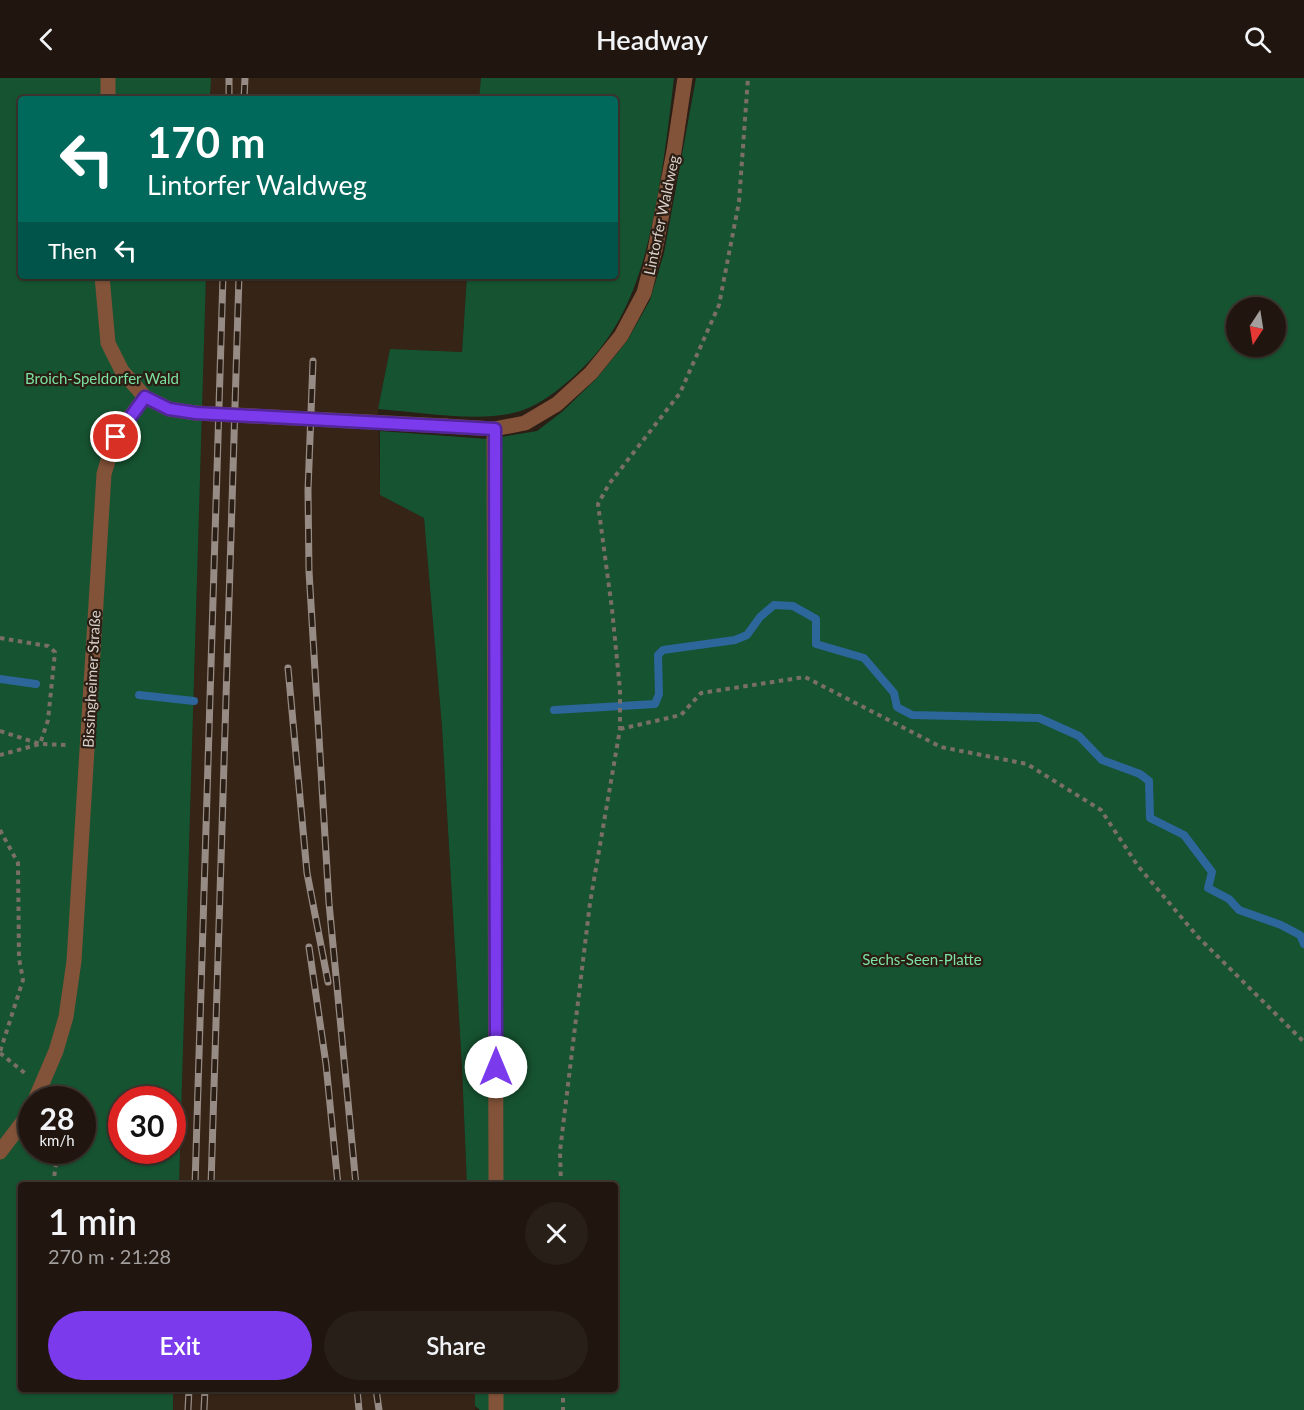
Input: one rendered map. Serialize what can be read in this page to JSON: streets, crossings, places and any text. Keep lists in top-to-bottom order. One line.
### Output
{"streets":{"street":["Lintorfer Waldweg","Bissingheimer Straße"]},"crossings":[["Lintorfer Waldweg","Bissingheimer Straße"]],"parks":["Broich-Speldorfer Wald","Sechs-Seen-Platte"],"north":"bottom","page":{"header":"Headway","turn":["170 m","Lintorfer Waldweg"],"then":"Then","speed":"28 km/h","limit":"30","heading":["1 min","270 m · 21:28"],"buttons":["Exit","Share"]}}
